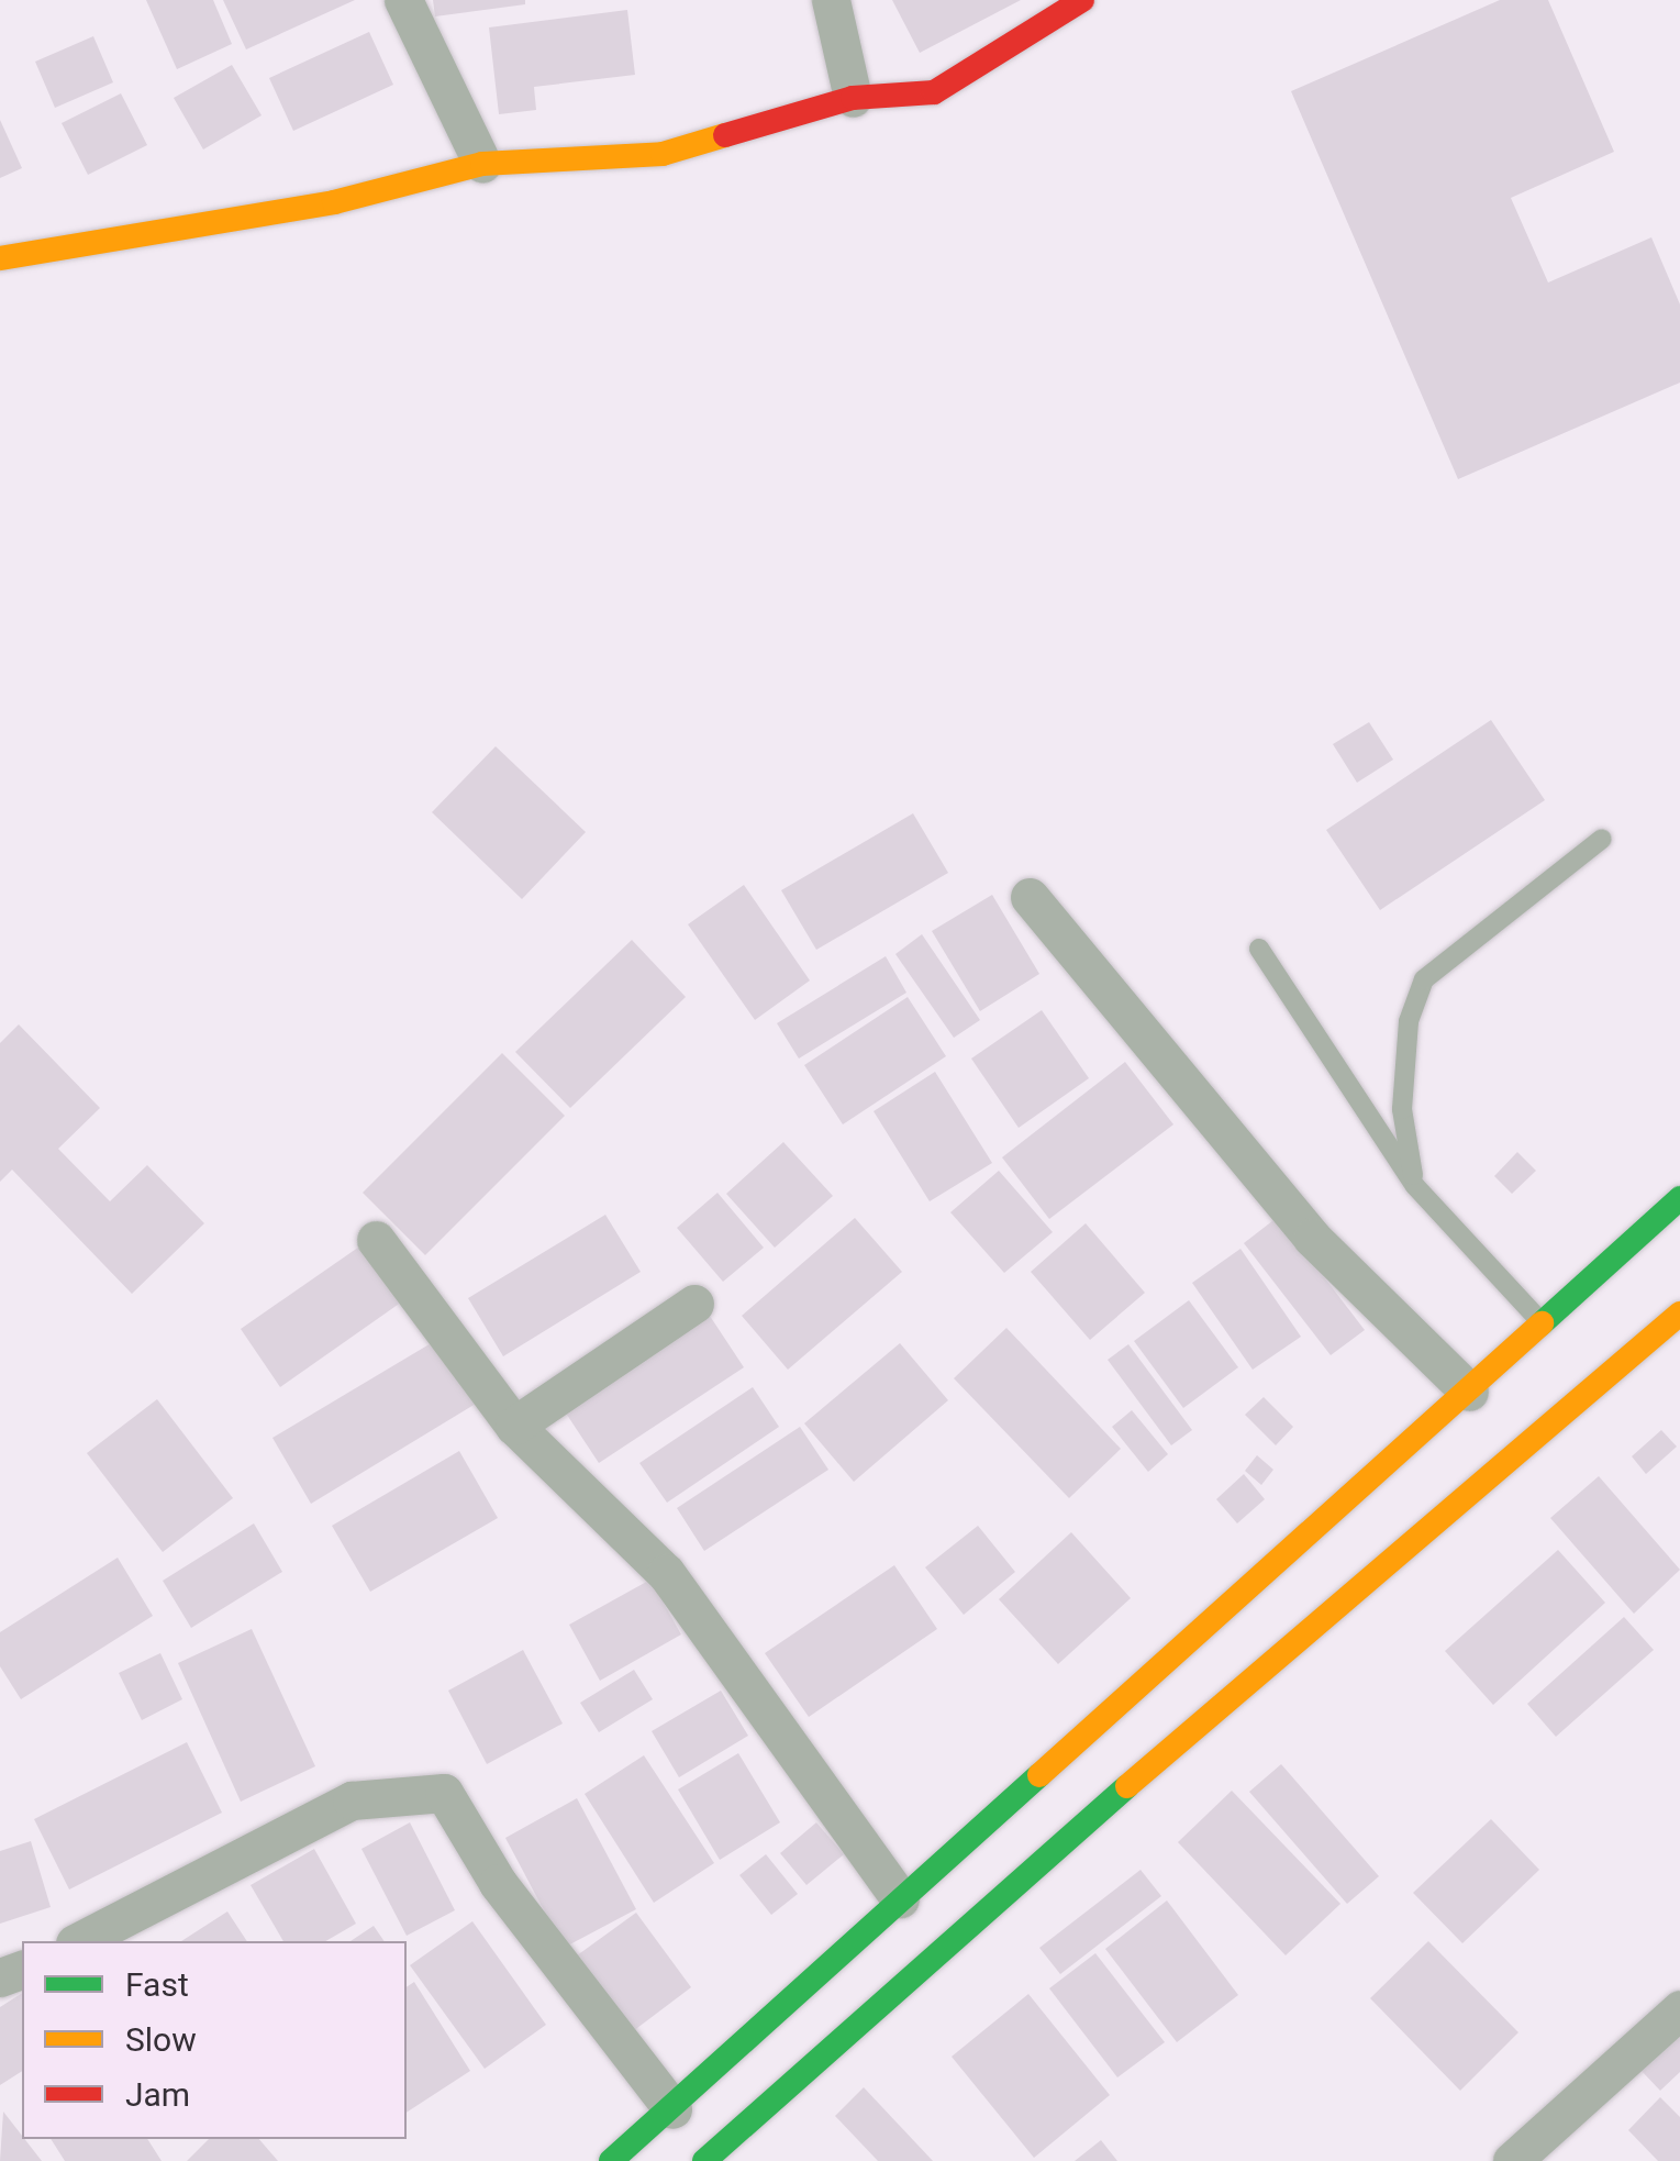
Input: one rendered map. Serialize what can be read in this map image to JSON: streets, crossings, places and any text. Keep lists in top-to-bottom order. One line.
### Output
{"legend":["Fast","Slow","Jam"]}
